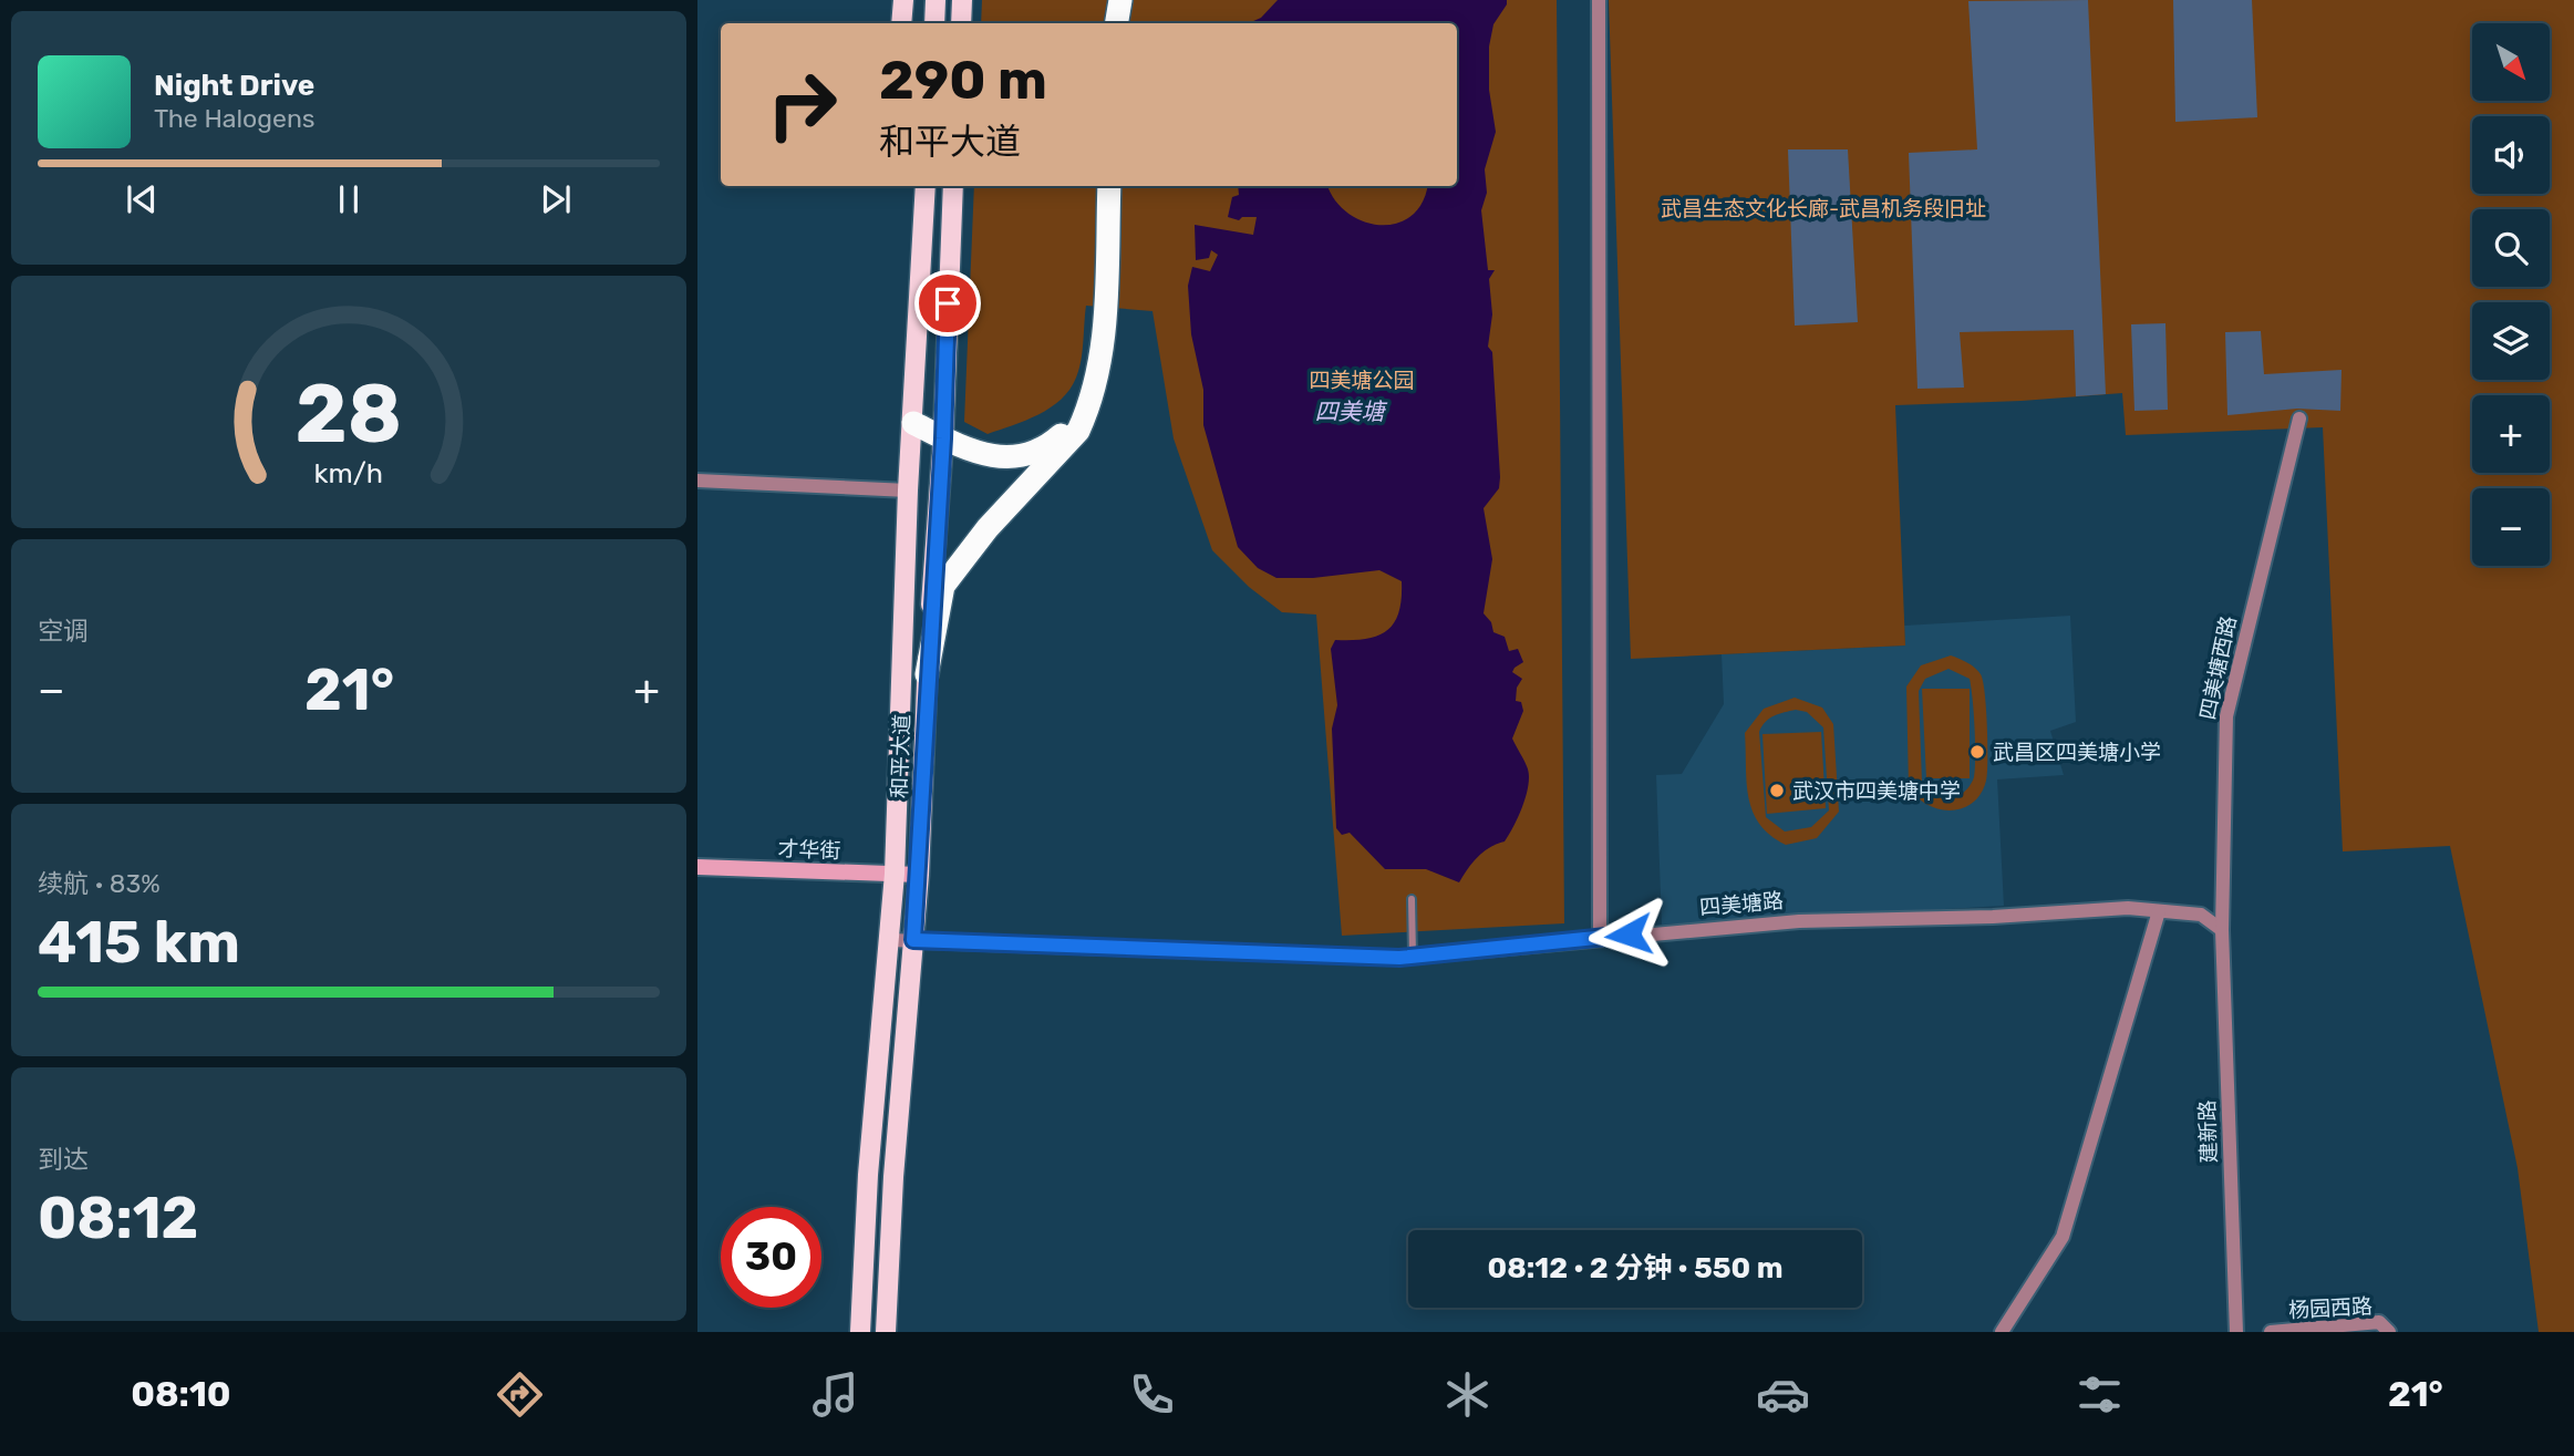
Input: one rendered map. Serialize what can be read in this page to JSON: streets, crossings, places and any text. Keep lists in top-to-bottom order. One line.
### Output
{"streets":{"main road":["和平大道","才华街"],"street":["四美塘西路","四美塘路","建新路","杨园西路"]},"crossings":[["四美塘西路","四美塘路"],["四美塘西路","建新路"],["和平大道","才华街"],["和平大道","四美塘路"],["四美塘路","建新路"]],"water":["四美塘"],"parks":["武昌生态文化长廊-武昌机务段旧址","四美塘公园"],"places":["武昌区四美塘小学","武汉市四美塘中学"],"north":"bottom right","page":{"map_buttons":["+","−"],"turn":["290 m","和平大道"],"song":["Night Drive","The Halogens"],"tile":["空调",["续航 · 83%","415 km"],["到达","08:12"]],"heat":["−","21°","+"],"limit":"30","trip":"08:12 · 2 分钟 · 550 m","tabs":["08:10","21°"],"gauge":["28","km/h"]}}
